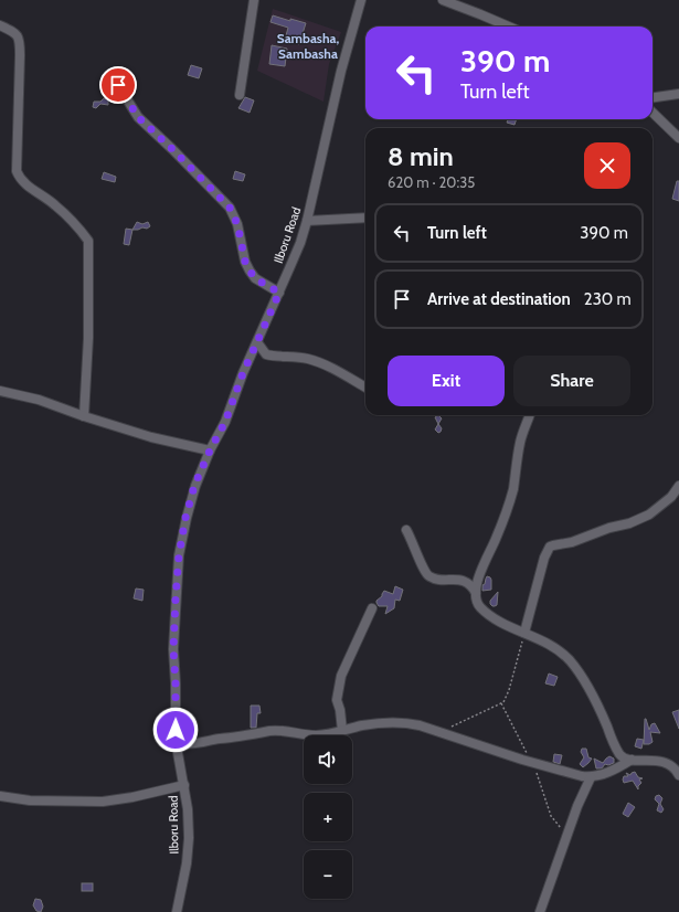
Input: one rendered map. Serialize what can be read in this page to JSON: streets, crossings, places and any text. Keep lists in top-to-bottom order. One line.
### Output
{"streets":{"street":["Ilboru Road"]},"districts":["Sambasha, Sambasha"],"page":{"turn":["390 m","Turn left"],"heading":["8 min","620 m · 20:35"],"list":[{"name":"Turn left","value":"390 m"},{"name":"Arrive at destination","value":"230 m"}],"buttons":["Exit","Share"],"map_buttons":["+","−"]}}
